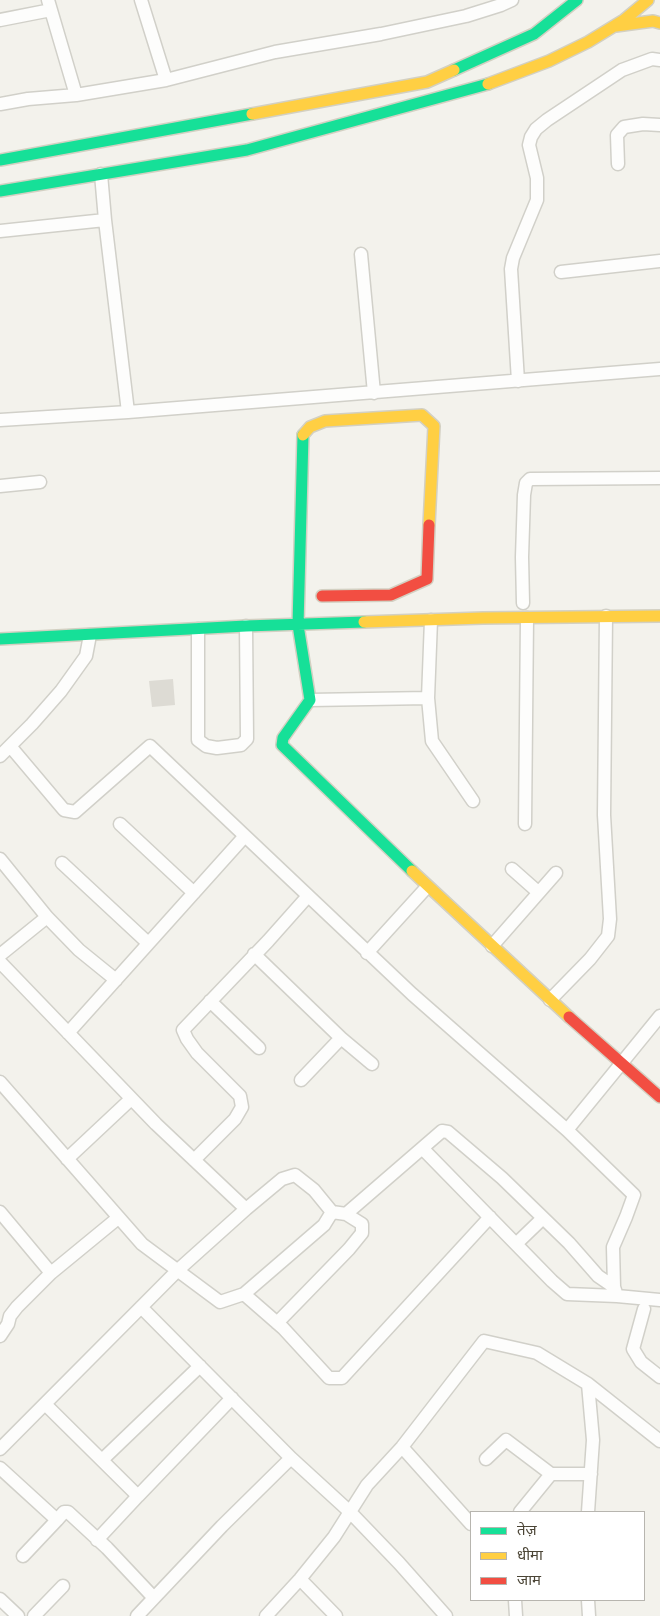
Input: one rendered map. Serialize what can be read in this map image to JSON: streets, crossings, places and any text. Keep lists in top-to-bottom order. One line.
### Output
{"legend":["तेज़","धीमा","जाम"]}
